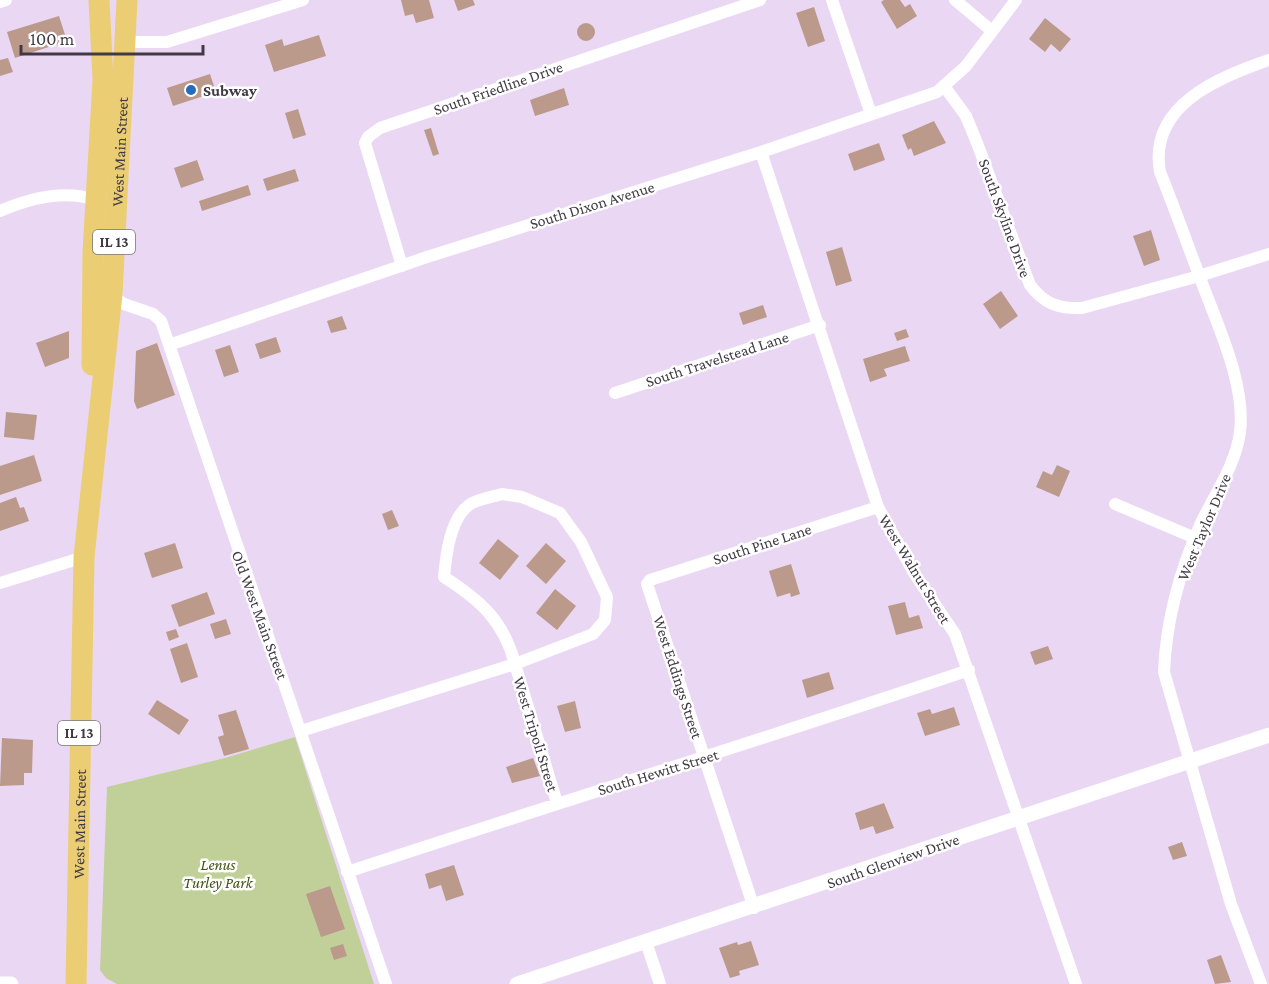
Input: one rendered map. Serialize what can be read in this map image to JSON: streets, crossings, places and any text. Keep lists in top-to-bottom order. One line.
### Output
{"streets":{"highway":["West Main Street","IL 13"],"street":["South Friedline Drive","South Dixon Avenue","South Skyline Drive","South Travelstead Lane","West Taylor Drive","South Pine Lane","West Walnut Street","Old West Main Street","West Eddings Street","West Tripoli Street","South Hewitt Street","South Glenview Drive"]},"crossings":[["South Friedline Drive","South Dixon Avenue"],["West Main Street","Old West Main Street"],["South Dixon Avenue","South Skyline Drive"],["South Dixon Avenue","West Walnut Street"],["South Dixon Avenue","Old West Main Street"],["South Skyline Drive","West Taylor Drive"],["South Travelstead Lane","West Walnut Street"],["West Taylor Drive","South Glenview Drive"],["South Pine Lane","West Walnut Street"],["South Pine Lane","West Eddings Street"],["West Walnut Street","South Hewitt Street"],["West Walnut Street","South Glenview Drive"],["Old West Main Street","South Hewitt Street"],["West Eddings Street","South Hewitt Street"],["West Eddings Street","South Glenview Drive"],["West Tripoli Street","South Hewitt Street"]],"parks":["Lenus Turley Park"],"places":["Subway"],"scale_bar":"100 m"}
